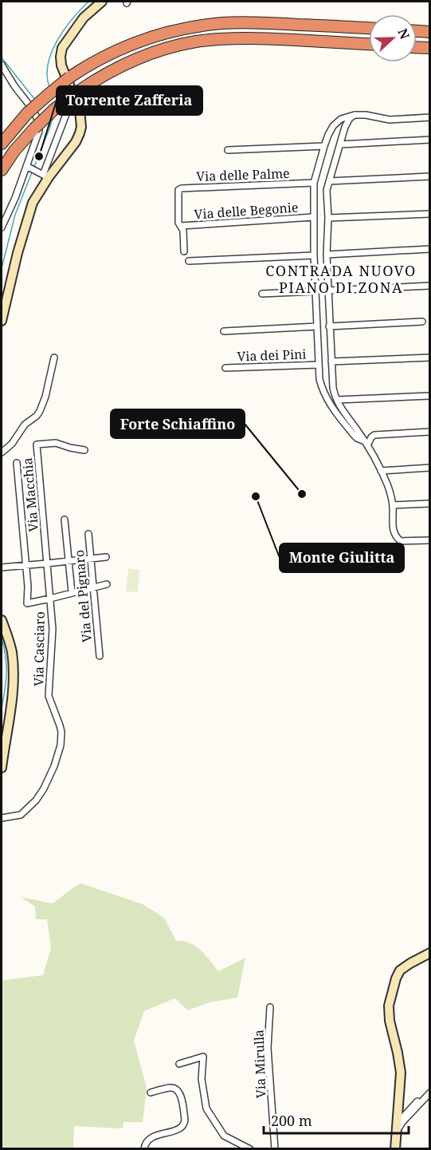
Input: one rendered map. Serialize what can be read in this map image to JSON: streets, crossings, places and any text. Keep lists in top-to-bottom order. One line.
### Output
{"streets":{"street":["Via delle Palme","Via delle Begonie","Via dei Pini","Via Macchia","Via del Pignaro","Via Casciaro","Via Mirulla"]},"crossings":[["Via delle Palme","Via delle Begonie"],["Via Macchia","Via Casciaro"]],"districts":["CONTRADA NUOVO PIANO DI ZONA"],"places":["Torrente Zafferia","Forte Schiaffino","Monte Giulitta"],"scale_bar":"200 m","north":"right"}
